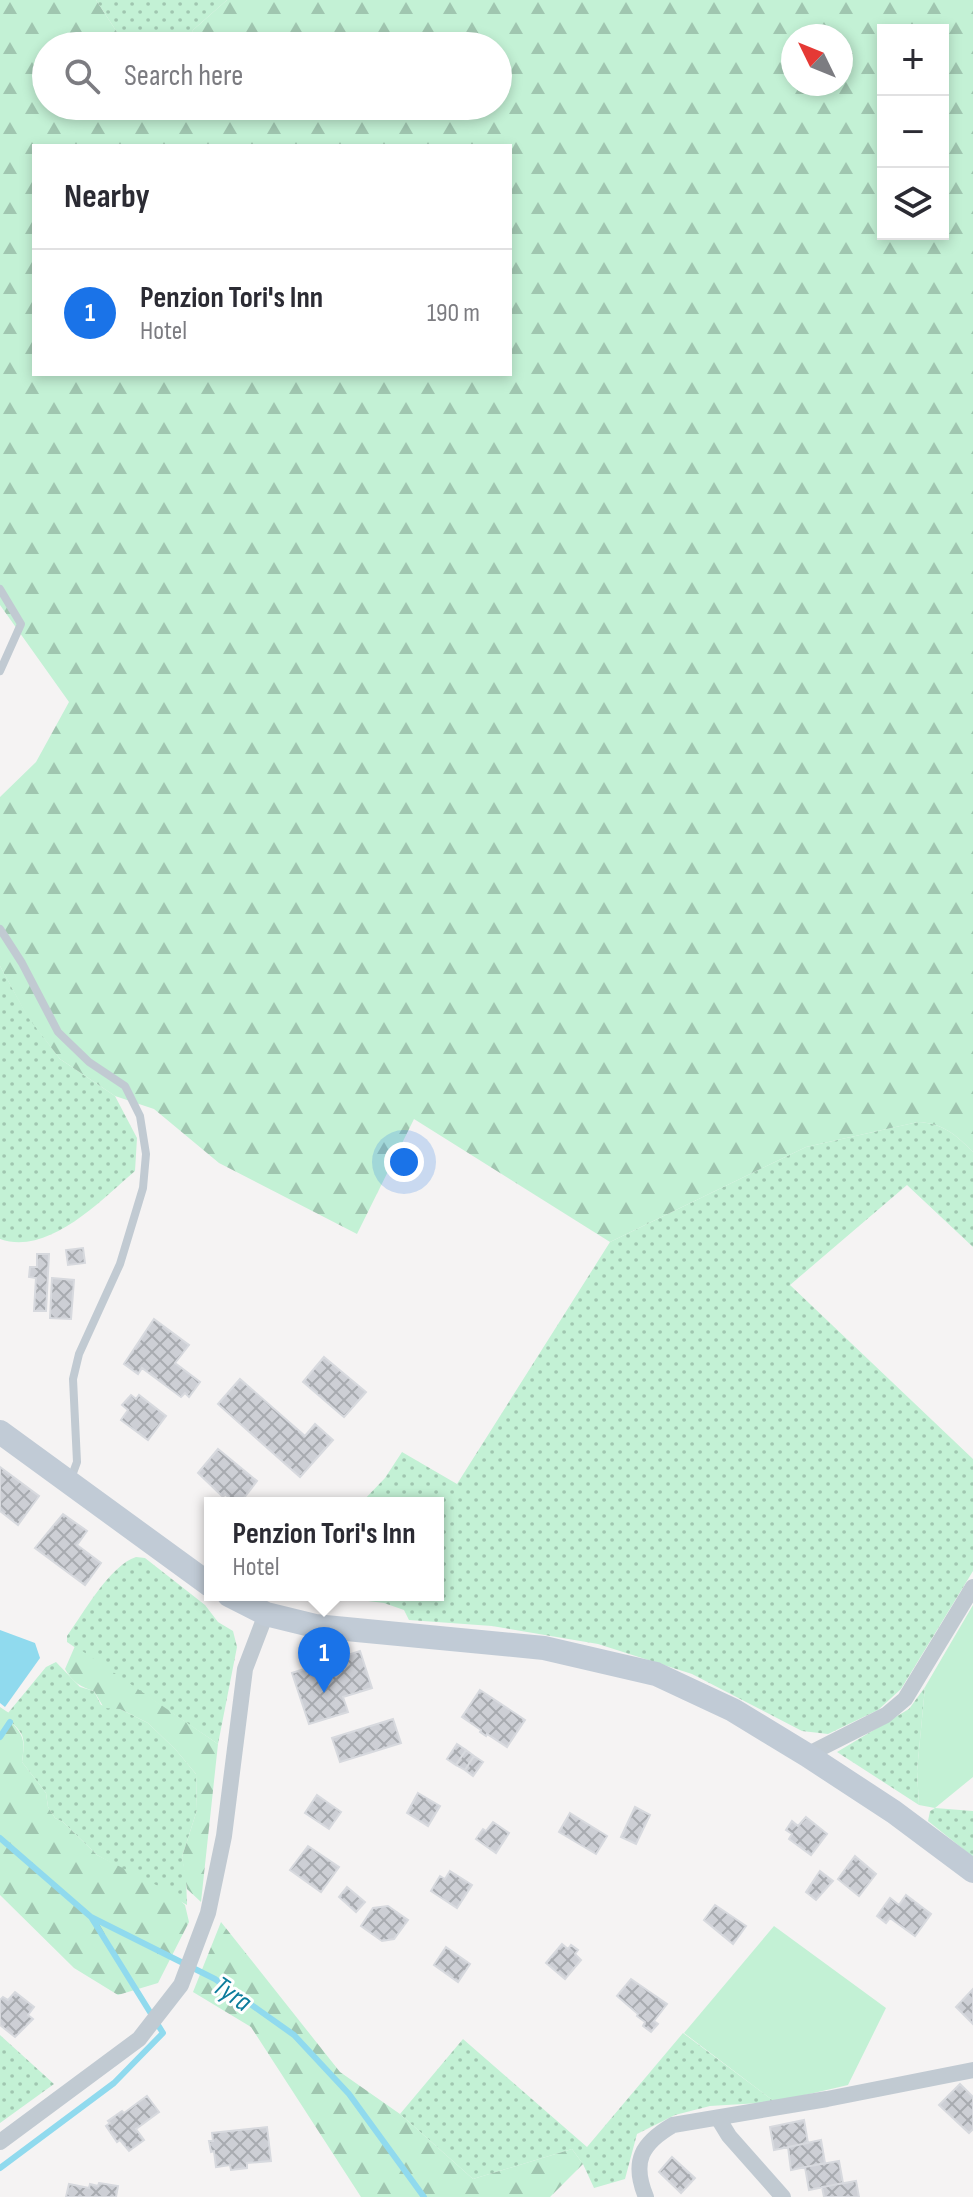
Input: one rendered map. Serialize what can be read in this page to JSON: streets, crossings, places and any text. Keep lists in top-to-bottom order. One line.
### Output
{"water":["Tyra"],"north":"top left","page":{"map_buttons":["+","−"],"search":"Search here","heading":"Nearby","list":[{"mark":"1","name":"Penzion Tori's Inn","note":"Hotel","value":"190 m"}],"popup":["Penzion Tori's Inn","Hotel"],"pins":"1"}}
